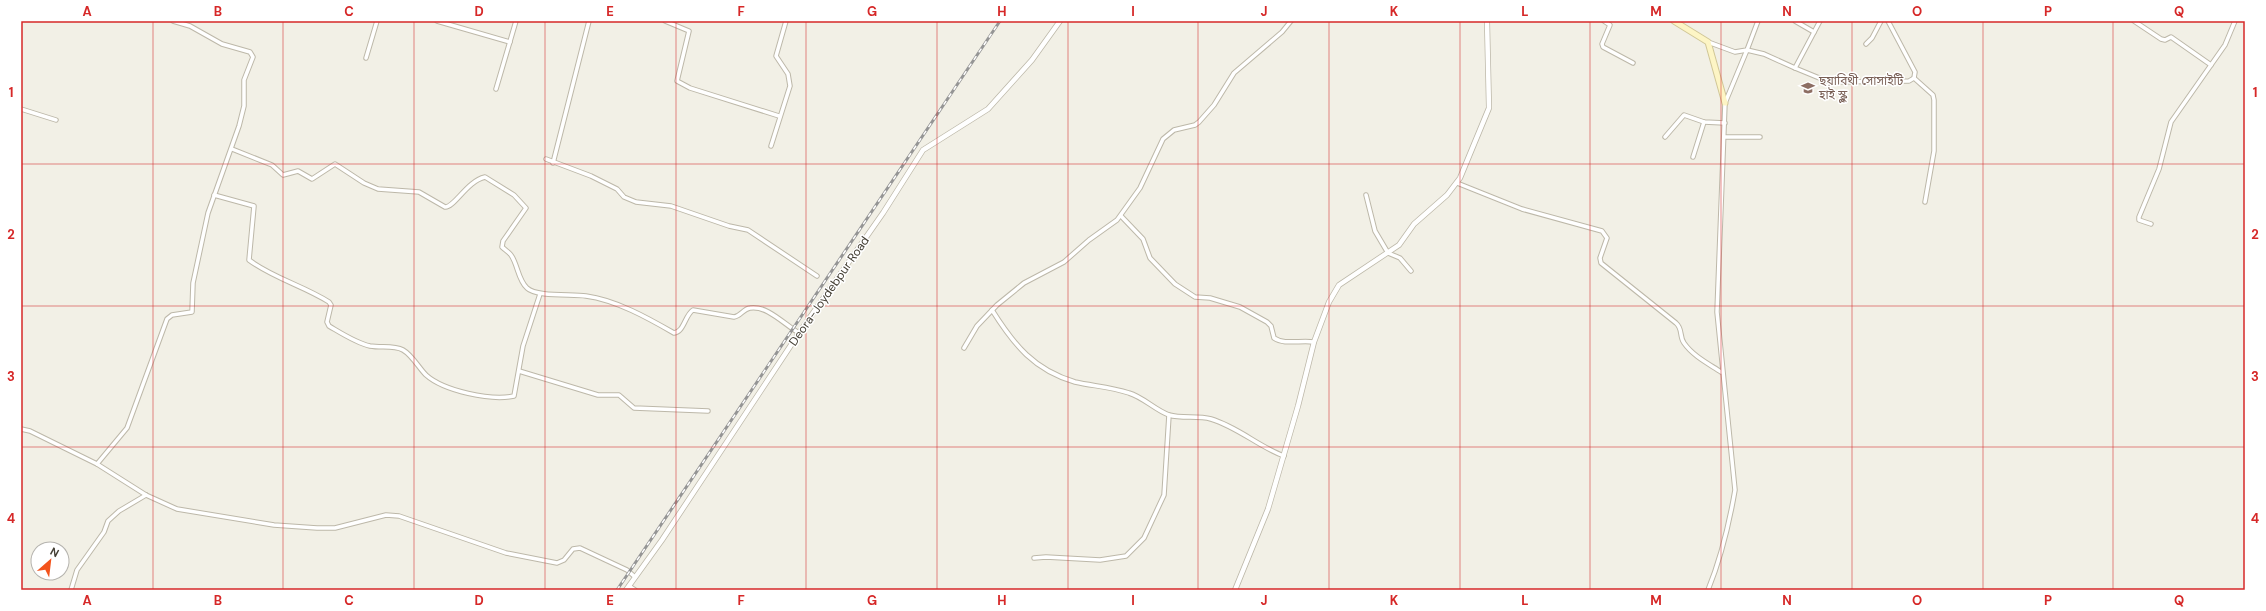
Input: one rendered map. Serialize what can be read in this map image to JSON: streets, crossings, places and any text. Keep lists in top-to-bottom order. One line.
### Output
{"streets":{"street":["Deora-Joydebpur Road"]},"places":{"school or university":["ছয়াবিথী সোসাইটি হাই স্কুল"]},"north":"top right","grid":{"columns":["A","B","C","D","E","F","G","H","I","J","K","L","M","N","O","P","Q"],"rows":["1","2","3","4"]}}
